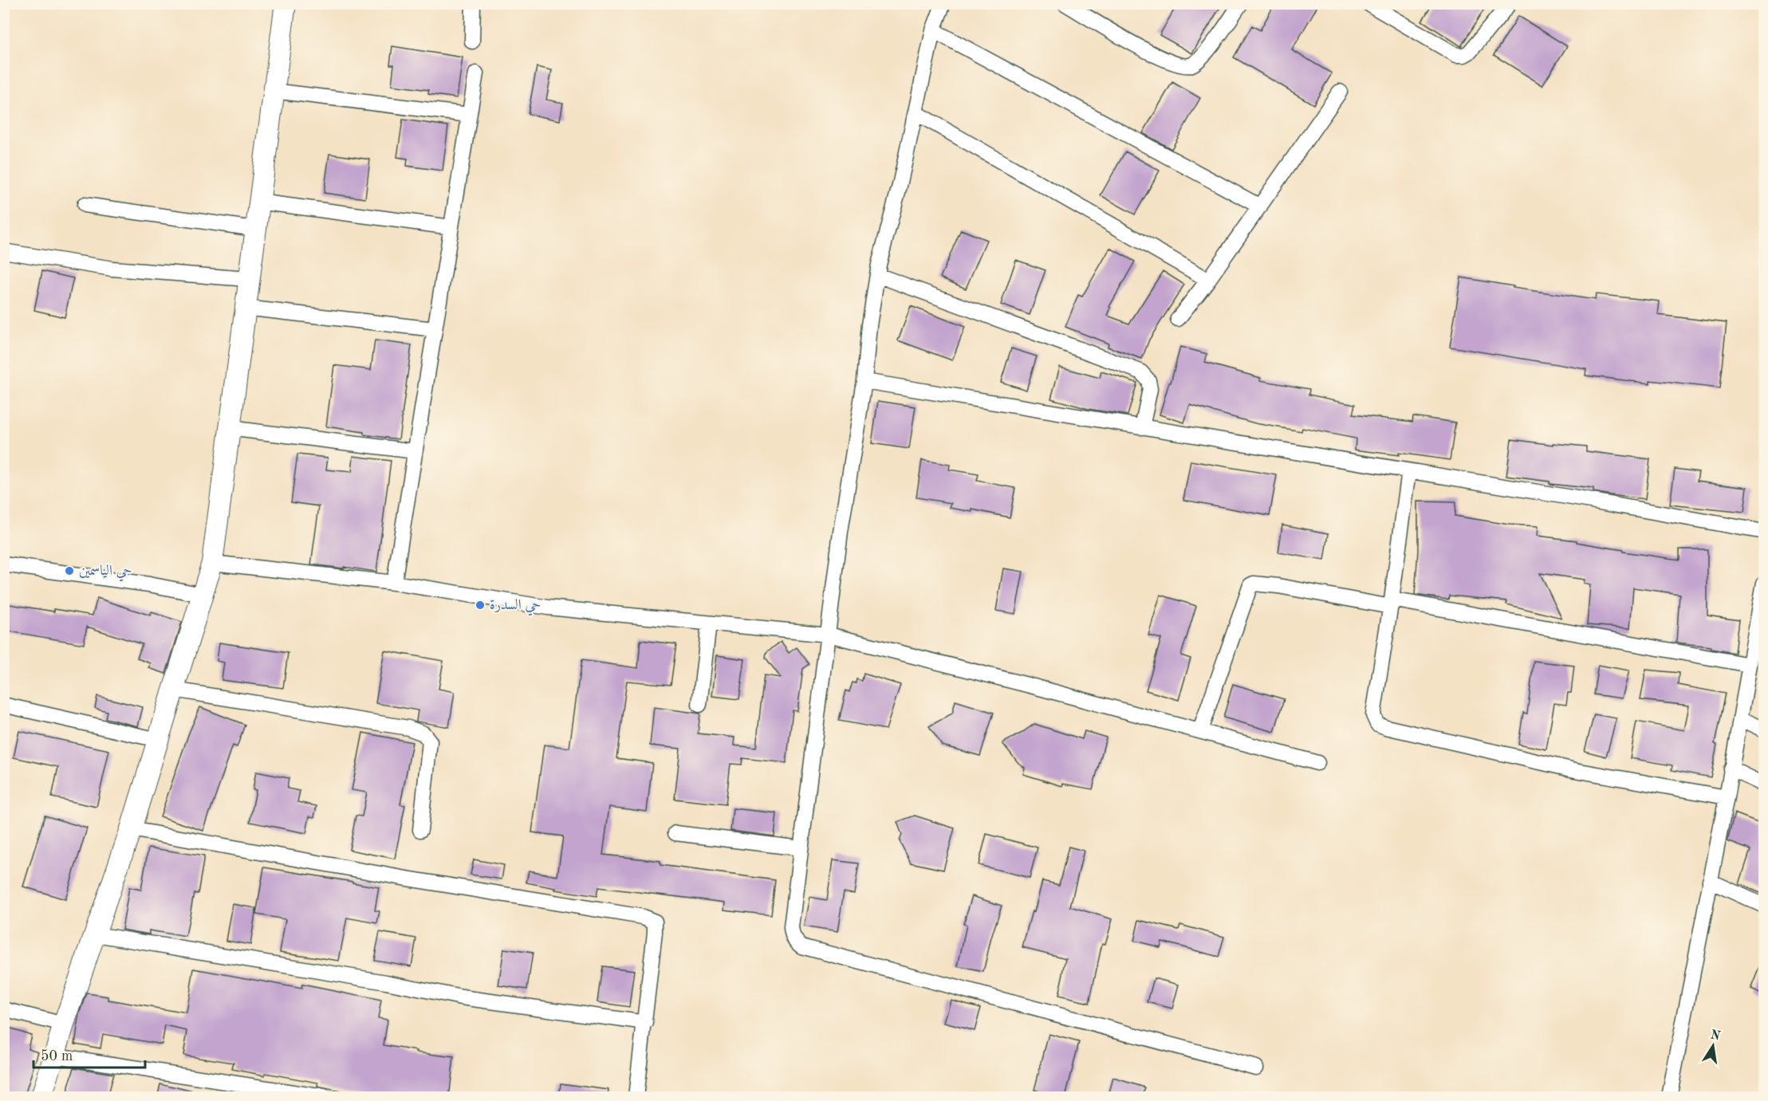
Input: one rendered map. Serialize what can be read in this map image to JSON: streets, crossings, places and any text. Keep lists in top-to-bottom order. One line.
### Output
{"places":["حي الياسمين","حي السدرة"],"scale_bar":"50 m","north":"top"}
